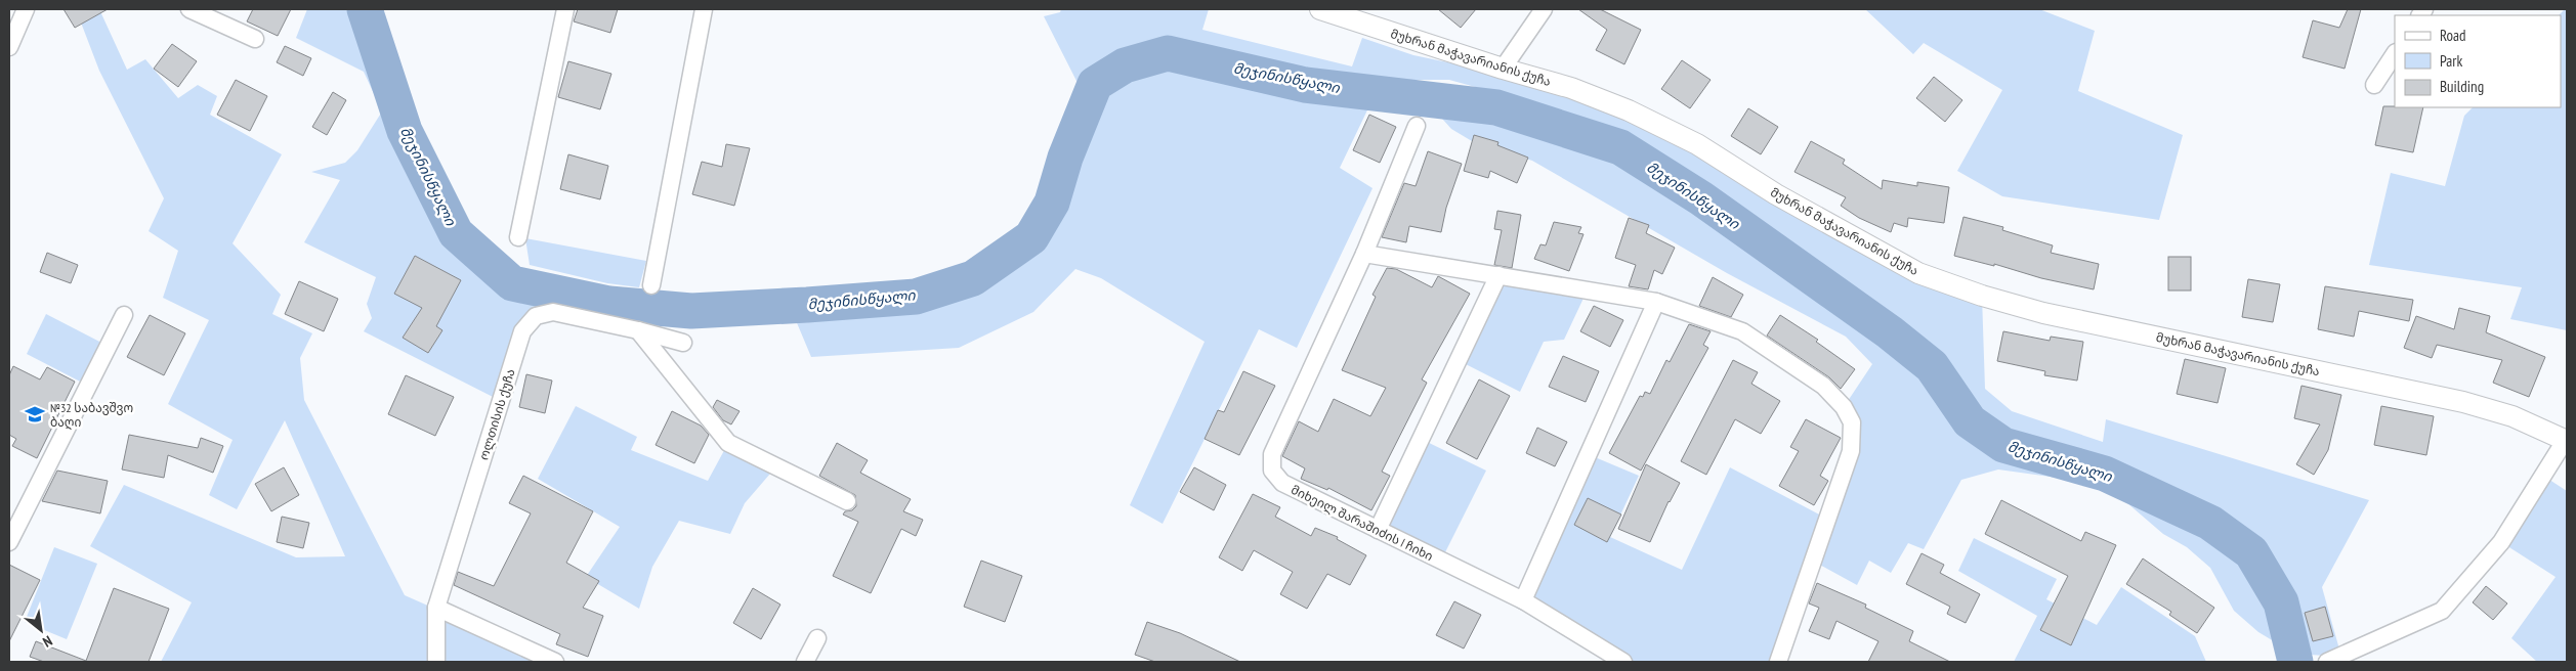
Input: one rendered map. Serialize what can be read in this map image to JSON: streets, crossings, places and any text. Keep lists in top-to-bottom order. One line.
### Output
{"streets":{"street":["მუხრან მაჭავარიანის ქუჩა","ოლთისის ქუჩა","მიხეილ შარაშიძის I ჩიხი"]},"water":["მეჯინისწყალი"],"places":{"school or university":["№32 საბავშვო ბაღი"]},"legend":["Road","Park","Building"],"north":"bottom right"}
